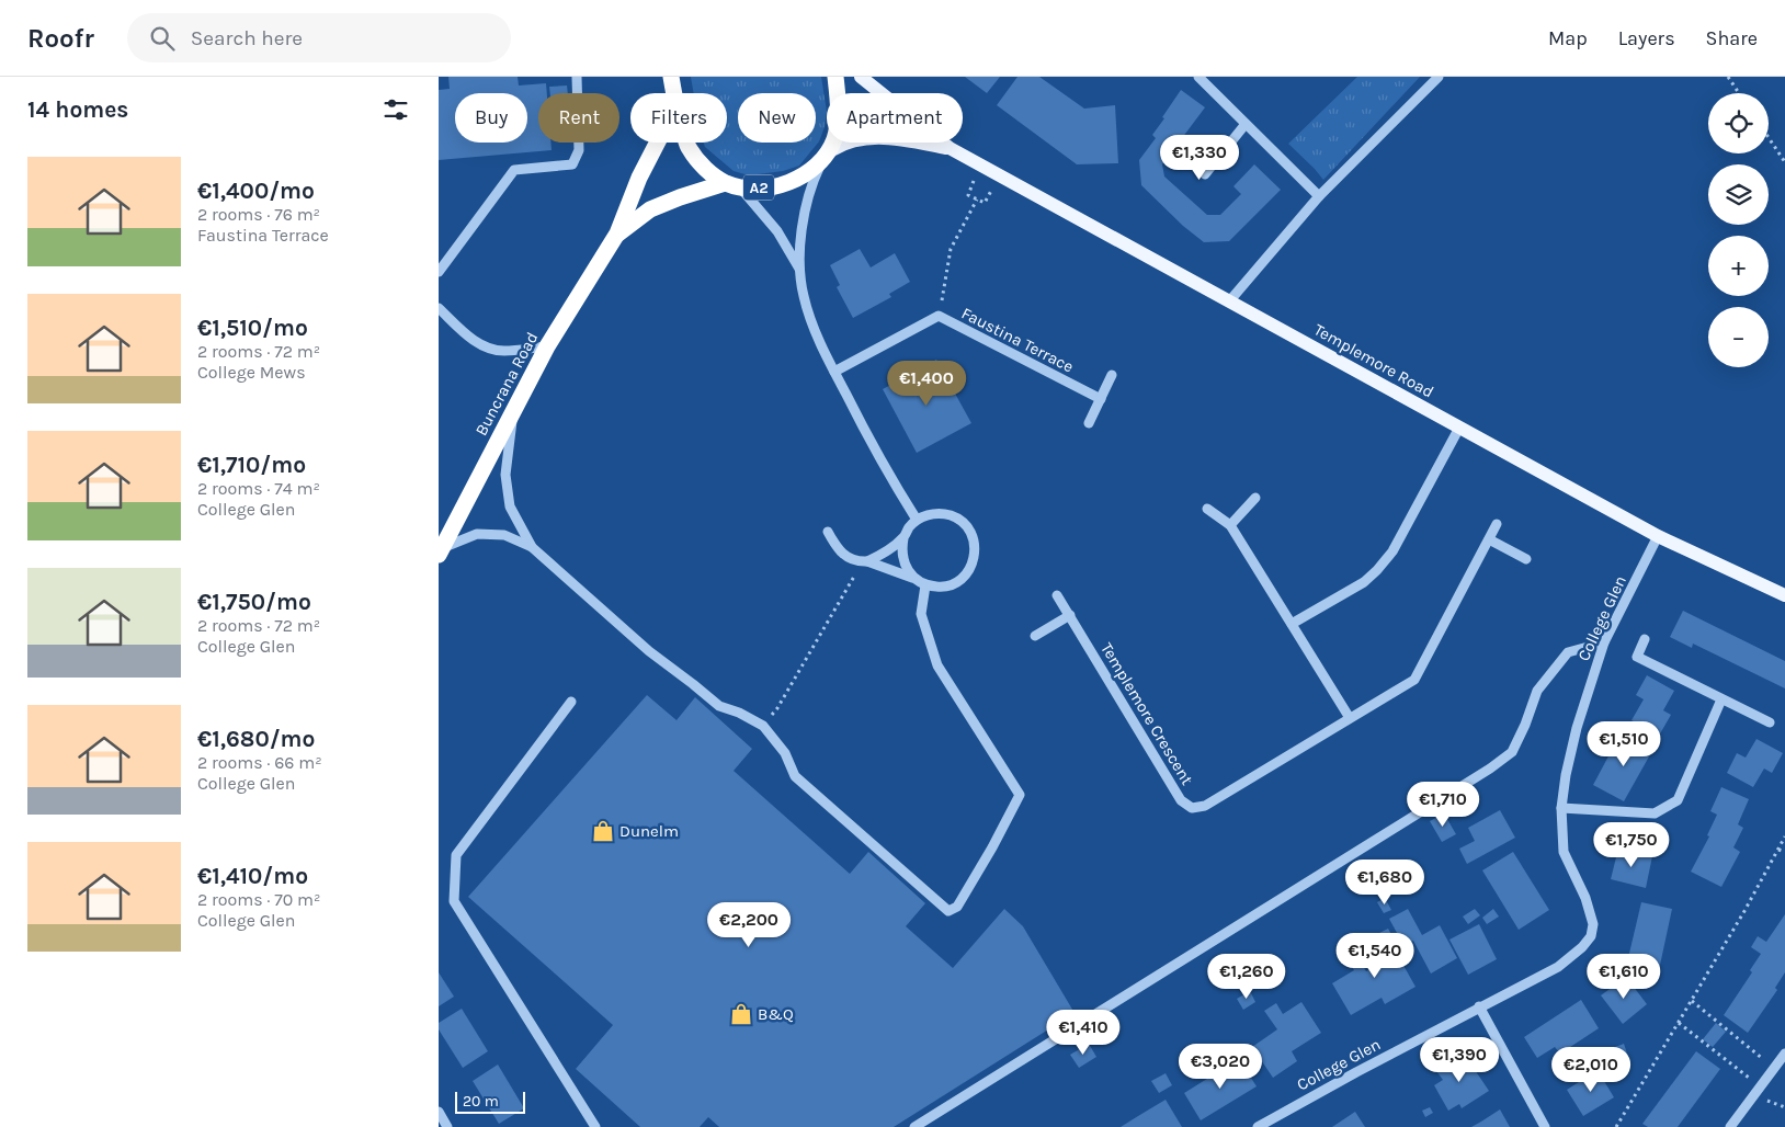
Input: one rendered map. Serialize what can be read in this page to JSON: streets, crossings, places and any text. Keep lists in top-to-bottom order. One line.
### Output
{"streets":{"highway":["A2","Buncrana Road"],"main road":["Templemore Road"],"street":["Faustina Terrace","College Glen","Templemore Crescent"]},"crossings":[["A2","Templemore Road"],["A2","Buncrana Road"],["Templemore Road","College Glen"]],"places":{"shop":["Dunelm","B&Q"]},"scale_bar":"20 m","page":{"header":"Roofr","search":"Search here","nav":["Map","Layers","Share"],"heading":"14 homes","map_buttons":["+","−"],"chip":["Buy","Rent","Filters","New","Apartment"],"price":["€1,330","€1,400","€1,510","€1,710","€1,750","€1,680","€2,200","€1,540","€1,260","€1,610","€1,410","€1,390","€3,020","€2,010"],"list":[{"name":"€1,400/mo","note":"2 rooms · 76 m² · Faustina Terrace"},{"name":"€1,510/mo","note":"2 rooms · 72 m² · College Mews"},{"name":"€1,710/mo","note":"2 rooms · 74 m² · College Glen"},{"name":"€1,750/mo","note":"2 rooms · 72 m² · College Glen"},{"name":"€1,680/mo","note":"2 rooms · 66 m² · College Glen"},{"name":"€1,410/mo","note":"2 rooms · 70 m² · College Glen"}],"scale":"20 m"}}
